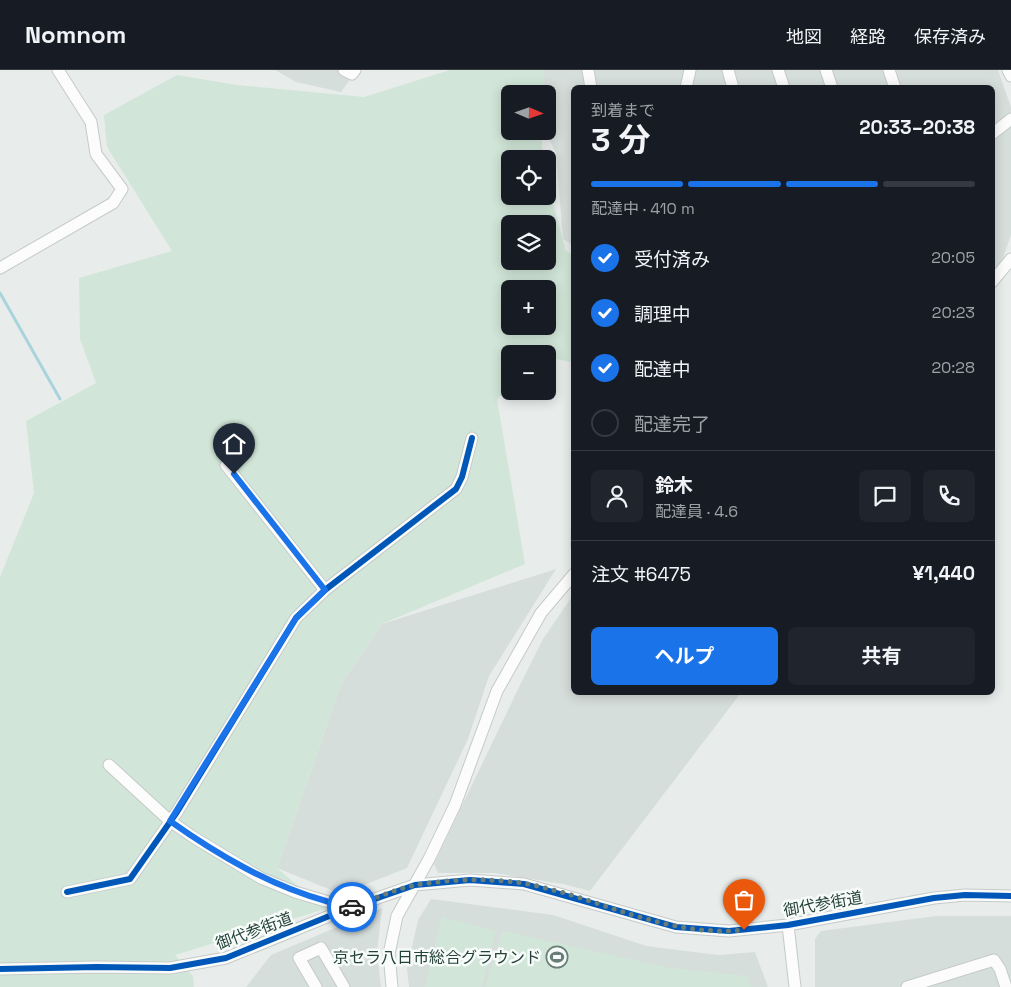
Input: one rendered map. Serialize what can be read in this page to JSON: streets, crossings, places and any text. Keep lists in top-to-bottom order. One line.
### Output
{"streets":{"street":["御代参街道"]},"places":{"sports":["京セラ八日市総合グラウンド"]},"north":"right","page":{"header":"Nomnom","nav":["地図","経路","保存済み"],"map_buttons":["+","−"],"heading":["3 分","到着まで","20:33–20:38"],"panel":["鈴木","配達員 · 4.6","注文 #6475","¥1,440"],"bar":"配達中 · 410 m","list":[["受付済み","20:05"],["調理中","20:23"],["配達中","20:28"],"配達完了"],"buttons":["ヘルプ","共有"]}}
